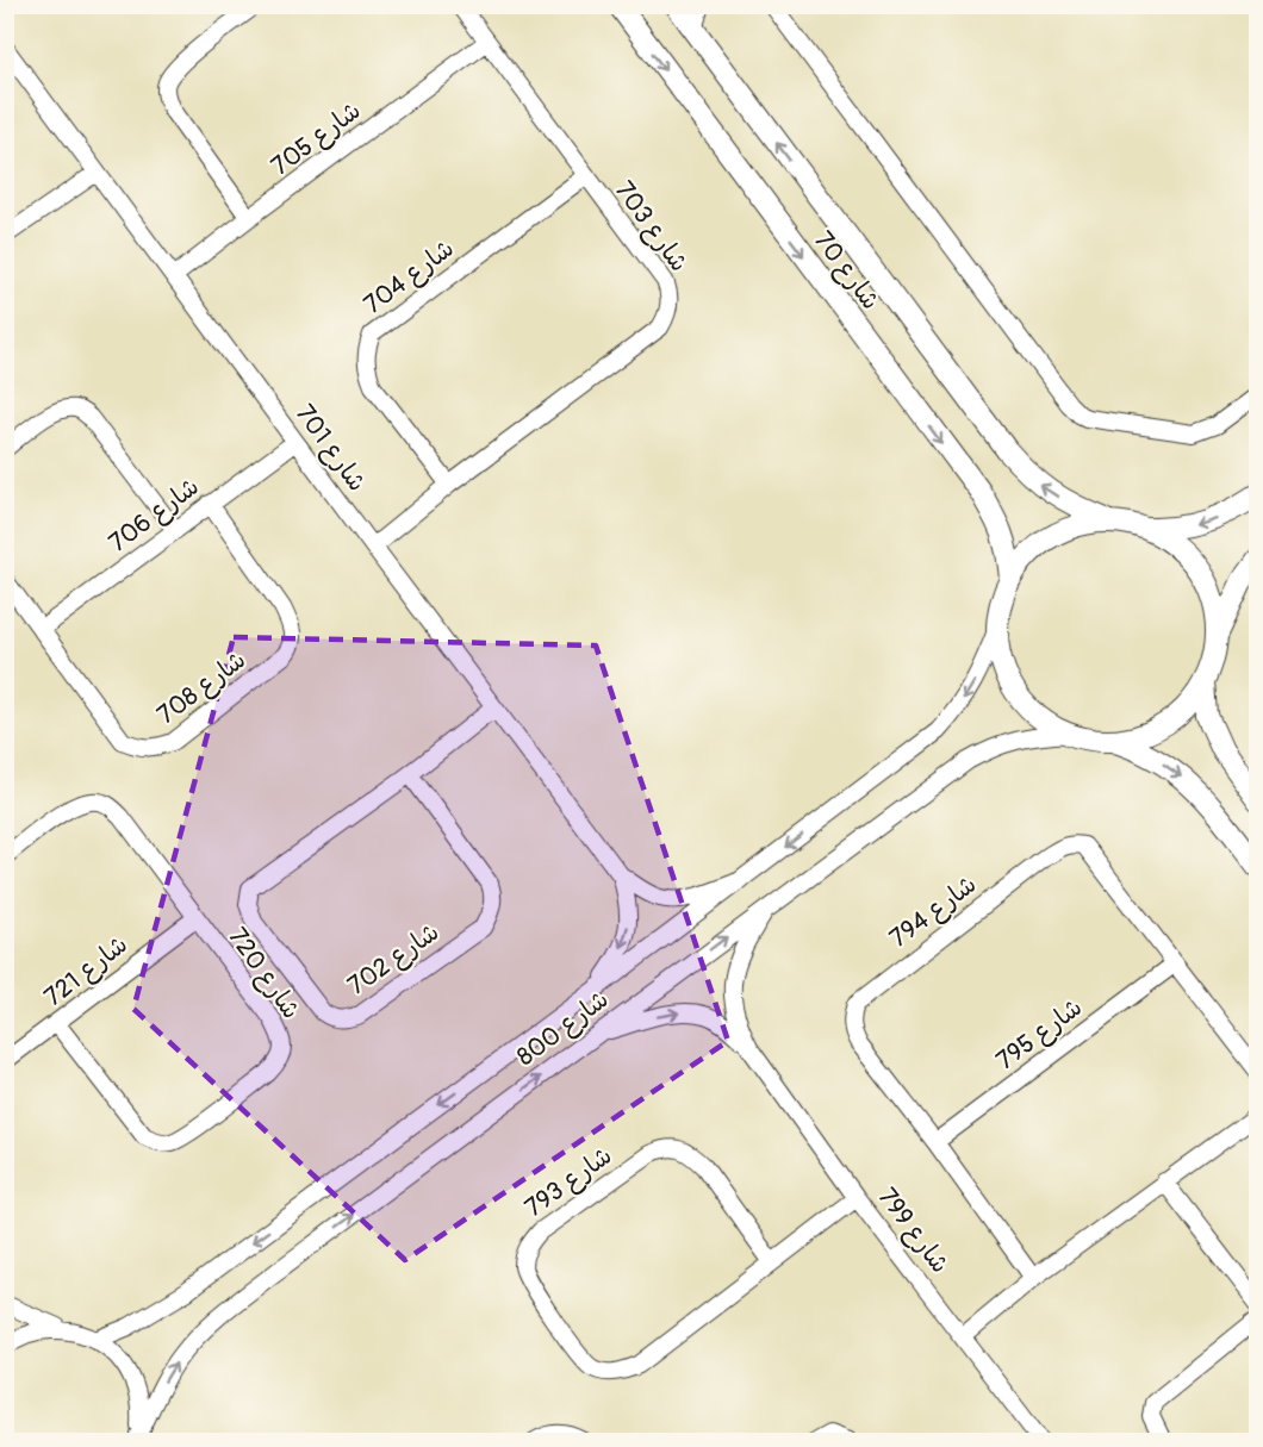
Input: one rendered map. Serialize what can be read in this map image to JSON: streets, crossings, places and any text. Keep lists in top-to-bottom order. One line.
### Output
{"streets":{"main road":["شارع 70"],"street":["شارع 705","شارع 703","شارع 704","شارع 701","شارع 706","شارع 708","شارع 794","شارع 702","شارع 721","شارع 720","شارع 800","شارع 795","شارع 793","شارع 799"]},"crossings":[["شارع 705","شارع 703"],["شارع 705","شارع 701"],["شارع 703","شارع 704"],["شارع 703","شارع 701"],["شارع 70","شارع 800"],["شارع 701","شارع 706"],["شارع 701","شارع 702"],["شارع 701","شارع 800"],["شارع 706","شارع 708"],["شارع 794","شارع 795"],["شارع 721","شارع 720"],["شارع 800","شارع 799"],["شارع 793","شارع 799"]]}
